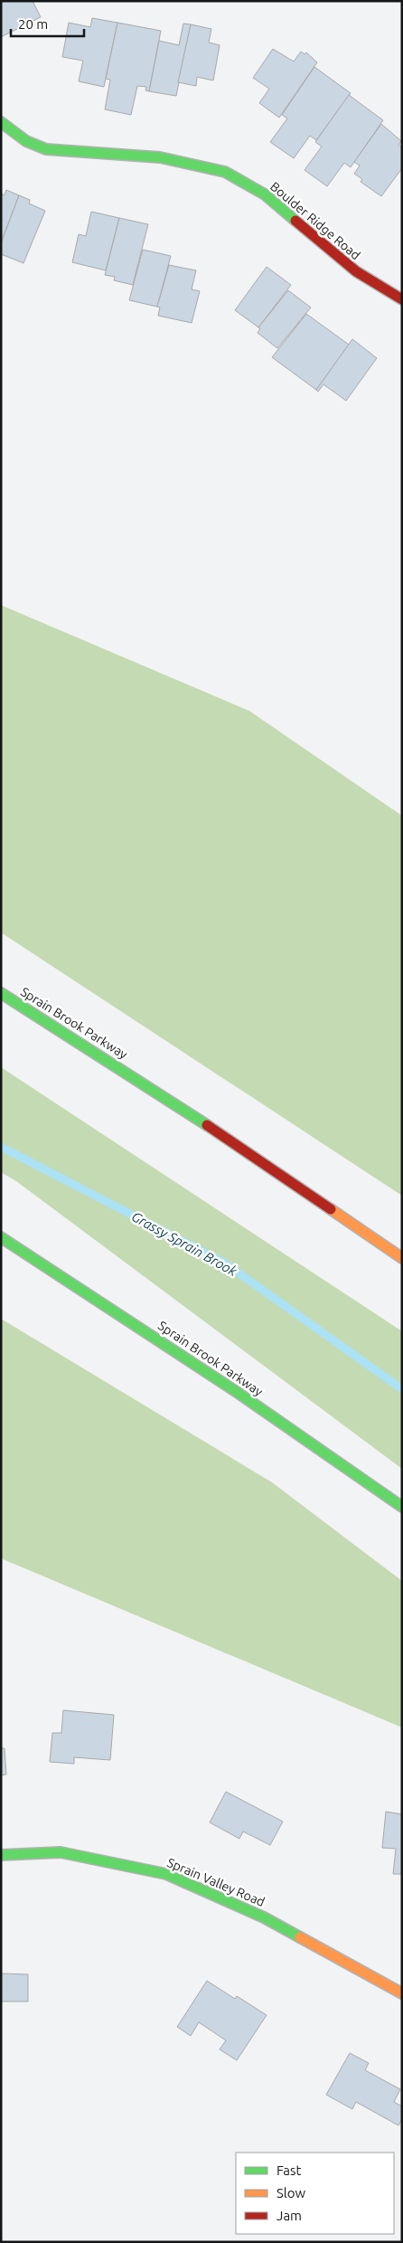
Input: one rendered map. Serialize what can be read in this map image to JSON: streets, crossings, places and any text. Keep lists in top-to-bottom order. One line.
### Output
{"streets":{"main road":["Boulder Ridge Road","Sprain Brook Parkway","Sprain Valley Road"]},"water":["Grassy Sprain Brook"],"legend":["Fast","Slow","Jam"],"scale_bar":"20 m"}
